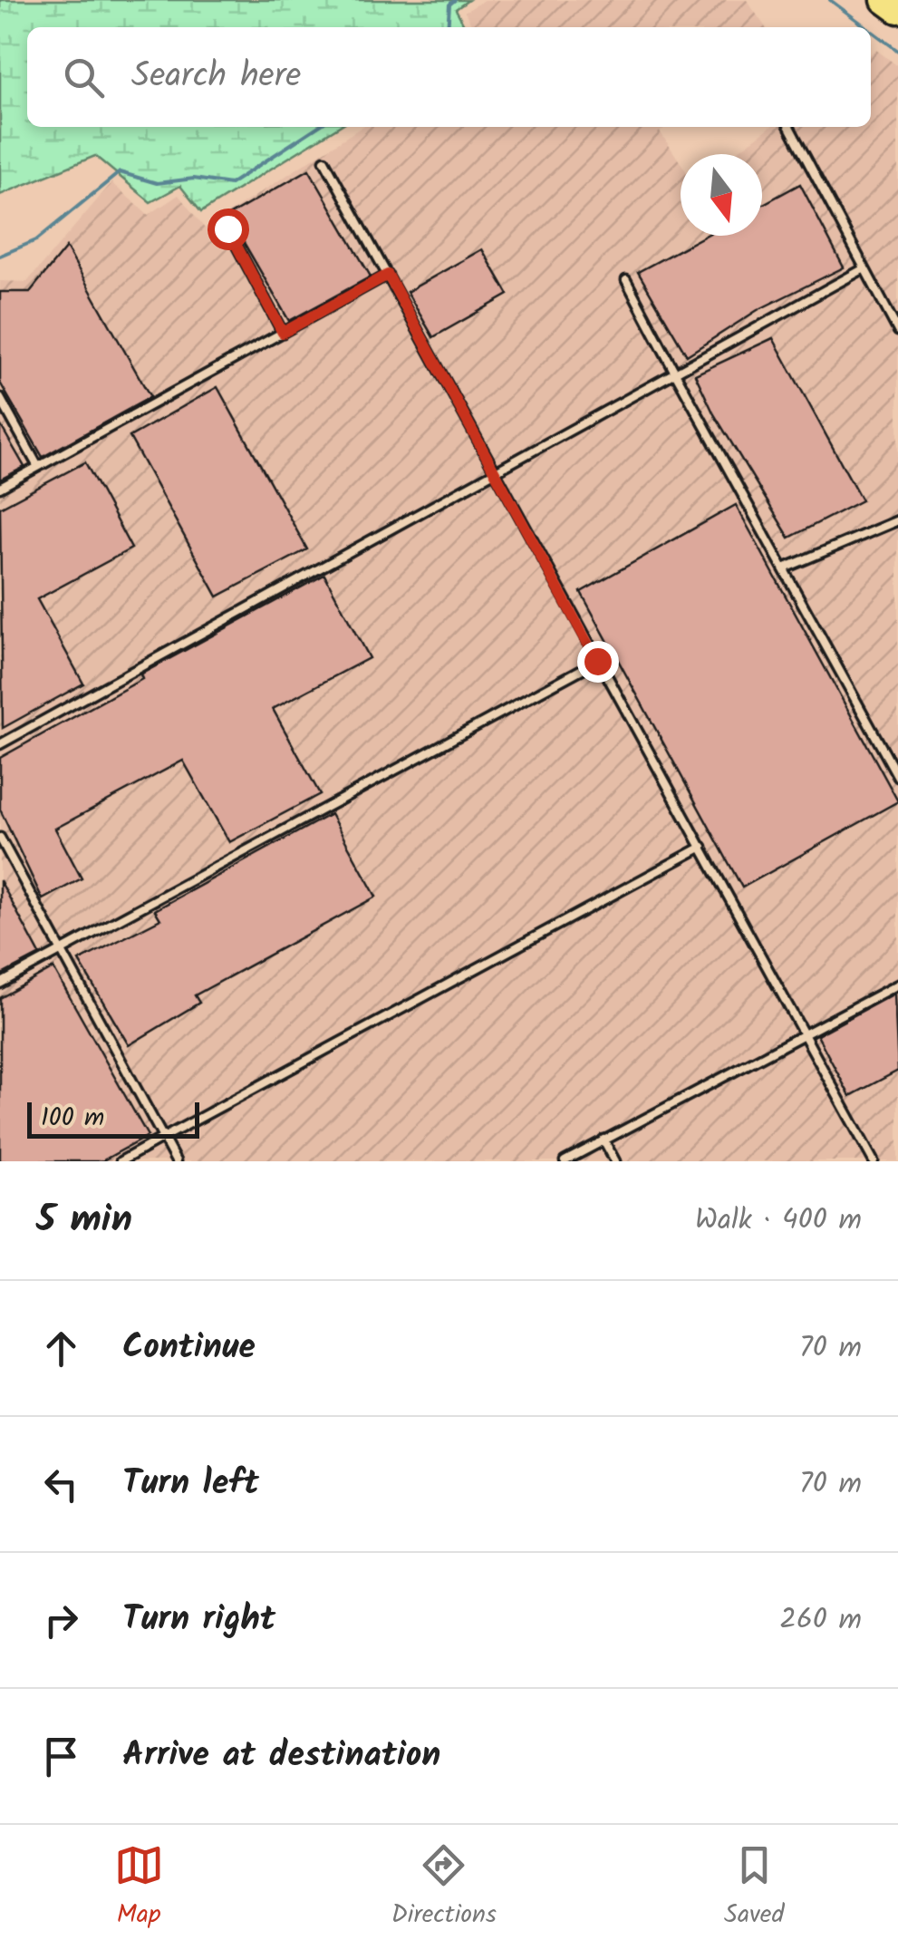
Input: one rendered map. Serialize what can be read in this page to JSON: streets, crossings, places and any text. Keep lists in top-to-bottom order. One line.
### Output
{"scale_bar":"100 m","north":"bottom","page":{"search":"Search here","scale":"100 m","heading":["5 min","Walk · 400 m"],"list":[["Continue","70 m"],["Turn left","70 m"],["Turn right","260 m"],"Arrive at destination"],"nav":["Map","Directions","Saved"]}}
